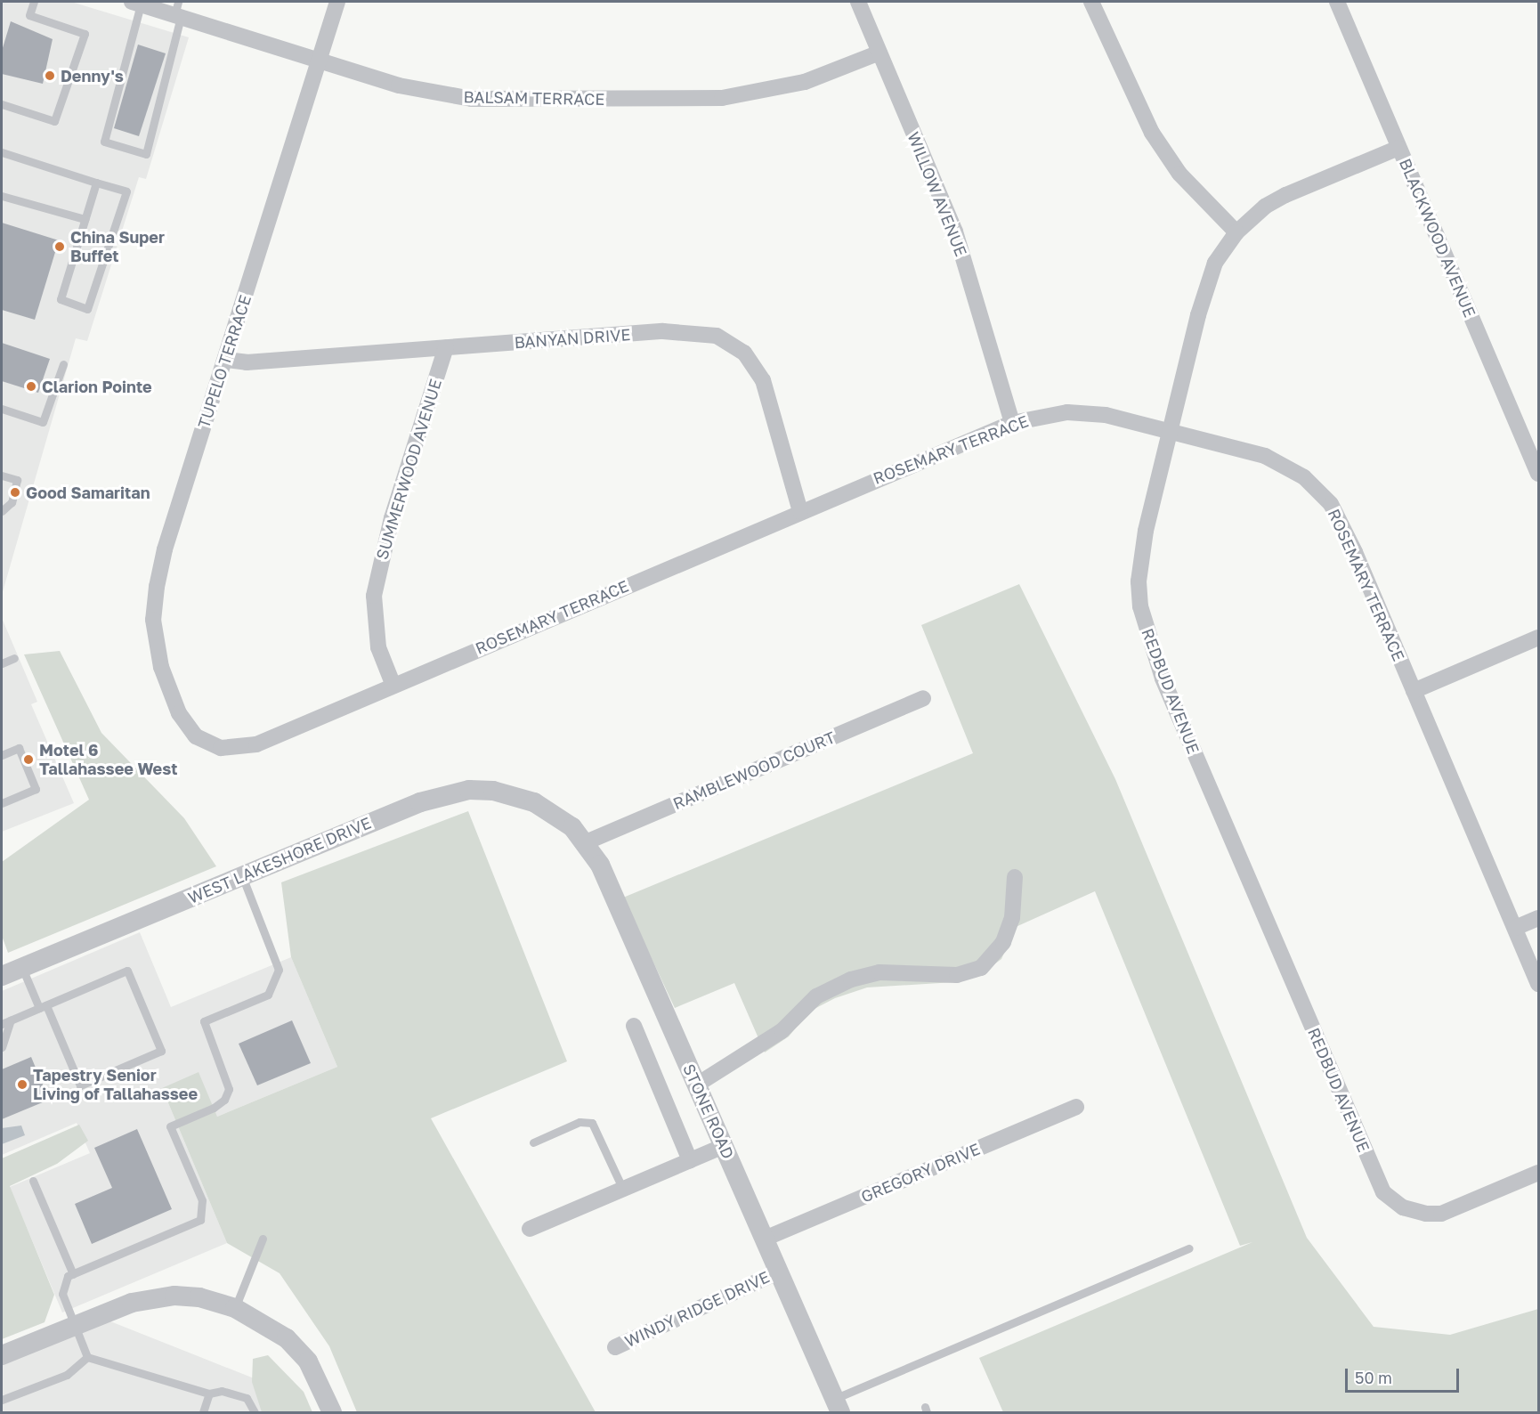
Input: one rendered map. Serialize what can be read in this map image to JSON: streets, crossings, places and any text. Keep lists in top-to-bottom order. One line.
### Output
{"streets":{"street":["BALSAM TERRACE","WILLOW AVENUE","BLACKWOOD AVENUE","BANYAN DRIVE","TUPELO TERRACE","ROSEMARY TERRACE","SUMMERWOOD AVENUE","REDBUD AVENUE","RAMBLEWOOD COURT","WEST LAKESHORE DRIVE","STONE ROAD","GREGORY DRIVE","WINDY RIDGE DRIVE"]},"crossings":[["BALSAM TERRACE","WILLOW AVENUE"],["BALSAM TERRACE","TUPELO TERRACE"],["WILLOW AVENUE","ROSEMARY TERRACE"],["BLACKWOOD AVENUE","REDBUD AVENUE"],["BANYAN DRIVE","TUPELO TERRACE"],["BANYAN DRIVE","ROSEMARY TERRACE"],["BANYAN DRIVE","SUMMERWOOD AVENUE"],["TUPELO TERRACE","ROSEMARY TERRACE"],["ROSEMARY TERRACE","SUMMERWOOD AVENUE"],["ROSEMARY TERRACE","REDBUD AVENUE"],["RAMBLEWOOD COURT","STONE ROAD"],["WEST LAKESHORE DRIVE","STONE ROAD"],["STONE ROAD","GREGORY DRIVE"],["STONE ROAD","WINDY RIDGE DRIVE"]],"places":["Denny's","China Super Buffet","Clarion Pointe","Good Samaritan","Motel 6 Tallahassee West","Tapestry Senior Living of Tallahassee"],"scale_bar":"50 m"}
